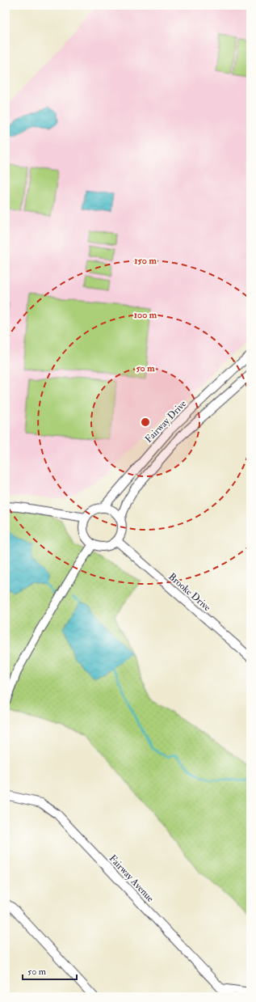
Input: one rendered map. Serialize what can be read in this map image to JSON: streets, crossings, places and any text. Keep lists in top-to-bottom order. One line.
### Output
{"streets":{"street":["Fairway Drive","Brooke Drive","Fairway Avenue"]},"crossings":[["Fairway Drive","Brooke Drive"]],"scale_bar":"50 m","rings":["150 m","100 m","50 m"]}
